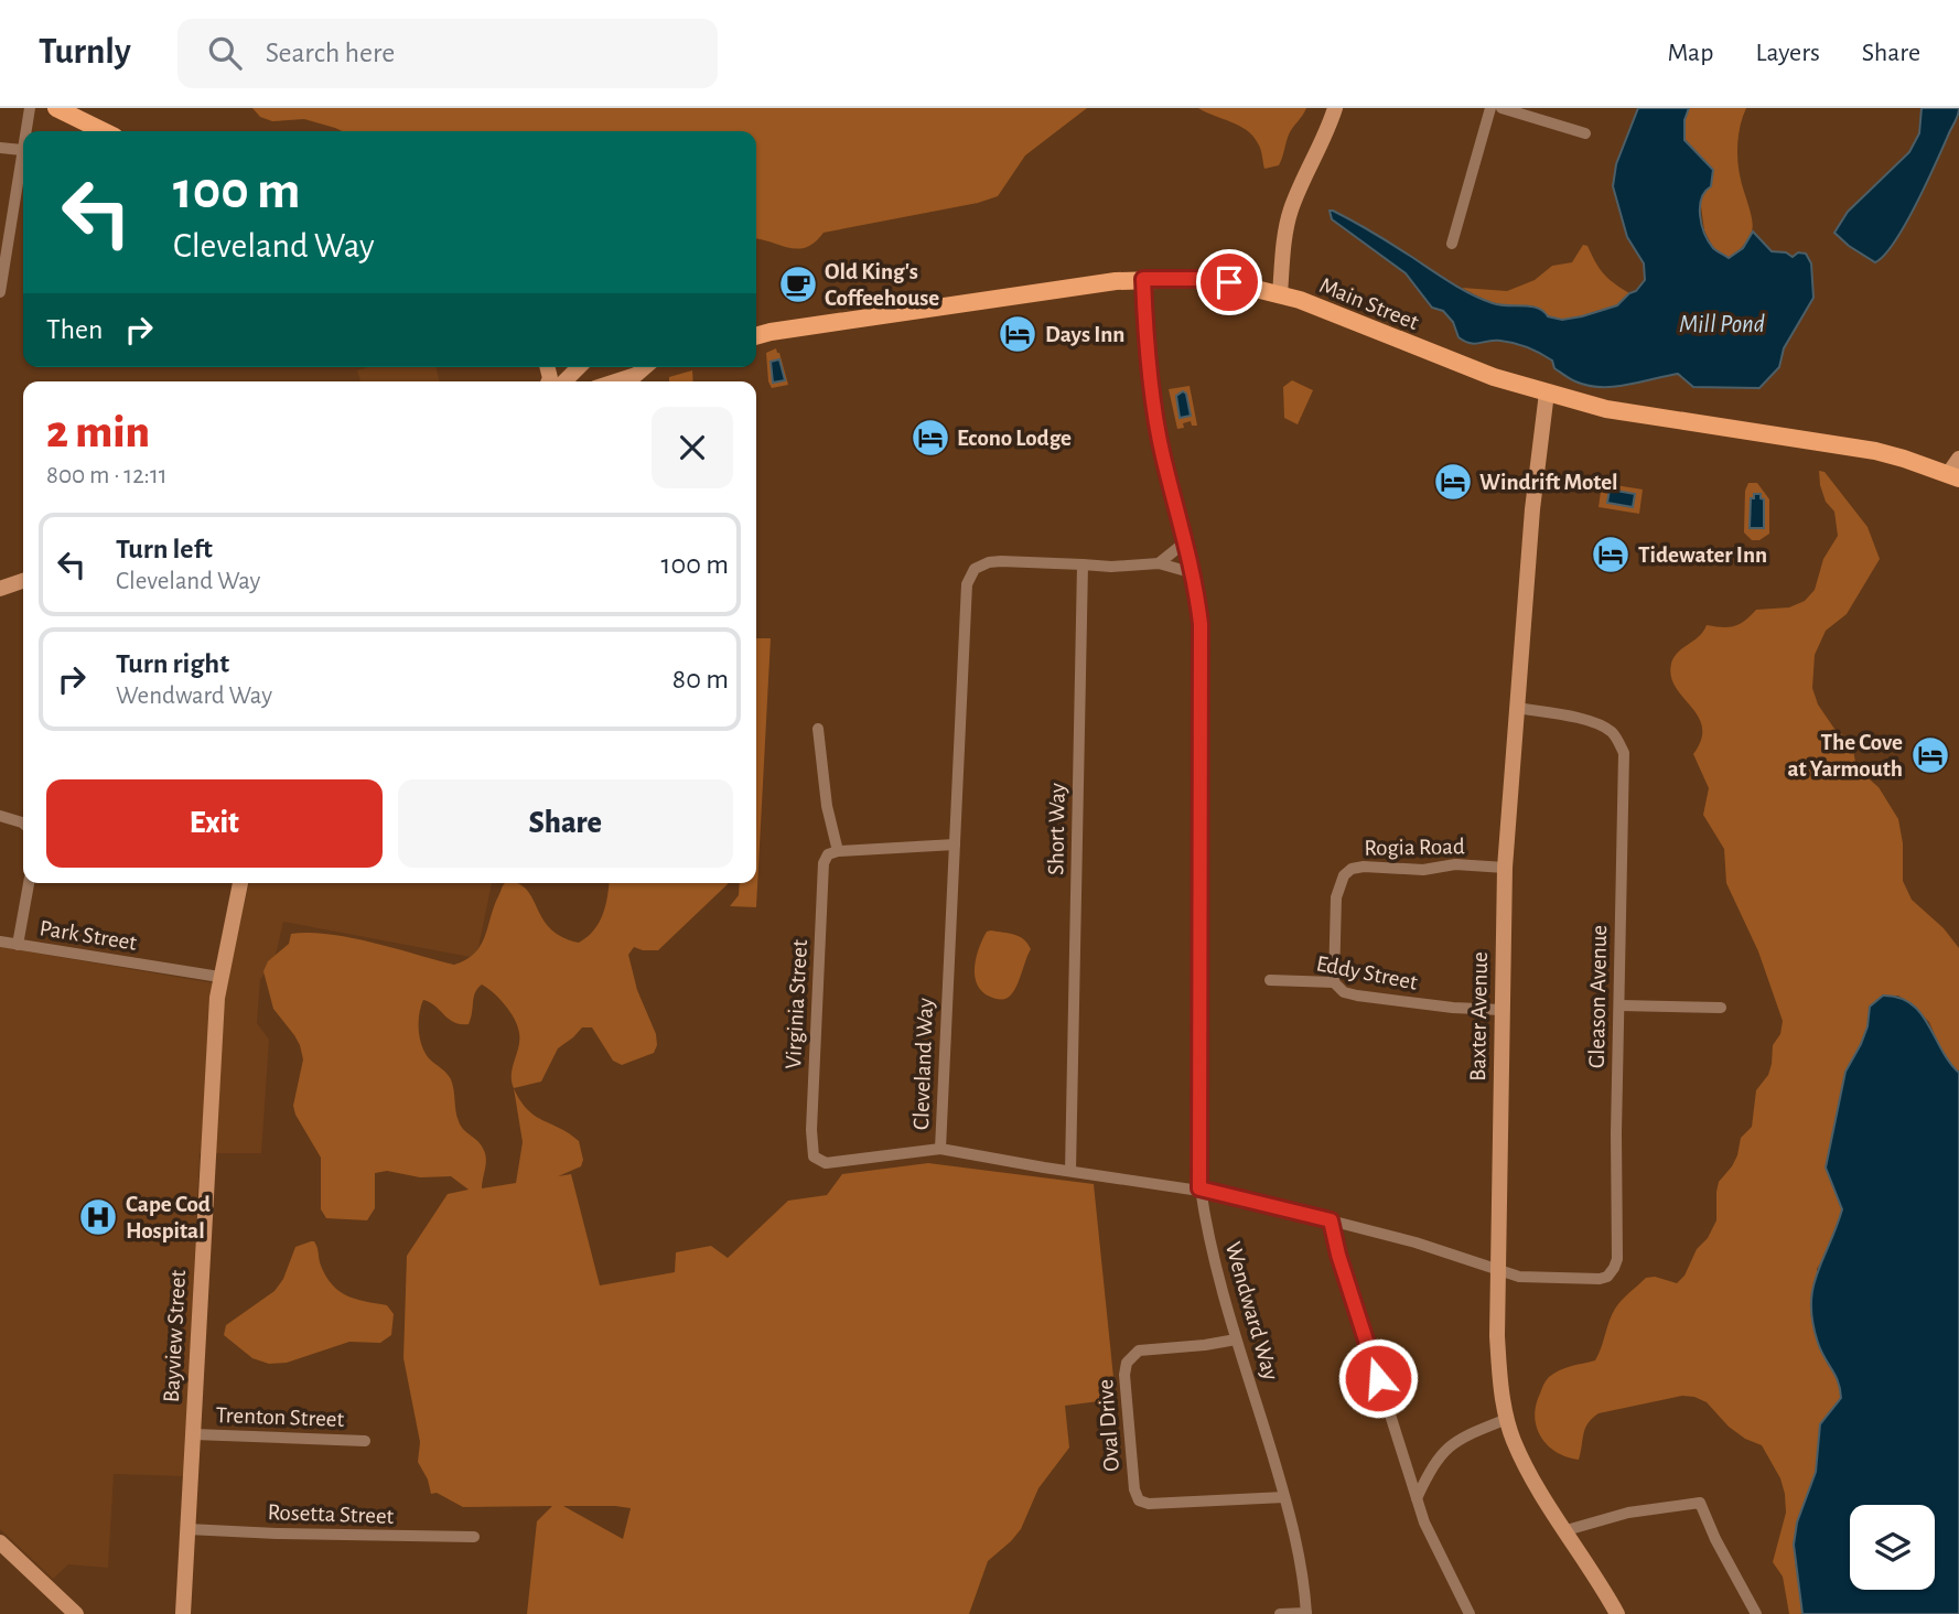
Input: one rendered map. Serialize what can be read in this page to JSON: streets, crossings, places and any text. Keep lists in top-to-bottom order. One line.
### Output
{"streets":{"main road":["Main Street"],"street":["Short Way","Rogia Road","Park Street","Eddy Street","Gleason Avenue","Virginia Street","Baxter Avenue","Cleveland Way","Wendward Way","Bayview Street","Trenton Street","Oval Drive","Rosetta Street"]},"crossings":[["Main Street","Baxter Avenue"],["Main Street","Wendward Way"],["Short Way","Cleveland Way"],["Rogia Road","Eddy Street"],["Rogia Road","Baxter Avenue"],["Park Street","Bayview Street"],["Eddy Street","Baxter Avenue"],["Gleason Avenue","Baxter Avenue"],["Gleason Avenue","Cleveland Way"],["Virginia Street","Cleveland Way"],["Baxter Avenue","Cleveland Way"],["Cleveland Way","Wendward Way"],["Wendward Way","Oval Drive"],["Bayview Street","Trenton Street"],["Bayview Street","Rosetta Street"]],"water":["Mill Pond"],"places":{"cafe":["Old King's Coffeehouse"],"hotel":["Days Inn","Econo Lodge","Windrift Motel","Tidewater Inn","The Cove at Yarmouth"],"hospital":["Cape Cod Hospital"]},"page":{"header":"Turnly","search":"Search here","nav":["Map","Layers","Share"],"turn":["100 m","Cleveland Way"],"then":"Then","heading":["2 min","800 m · 12:11"],"list":[{"name":"Turn left","note":"Cleveland Way","value":"100 m"},{"name":"Turn right","note":"Wendward Way","value":"80 m"}],"buttons":["Exit","Share"]}}
